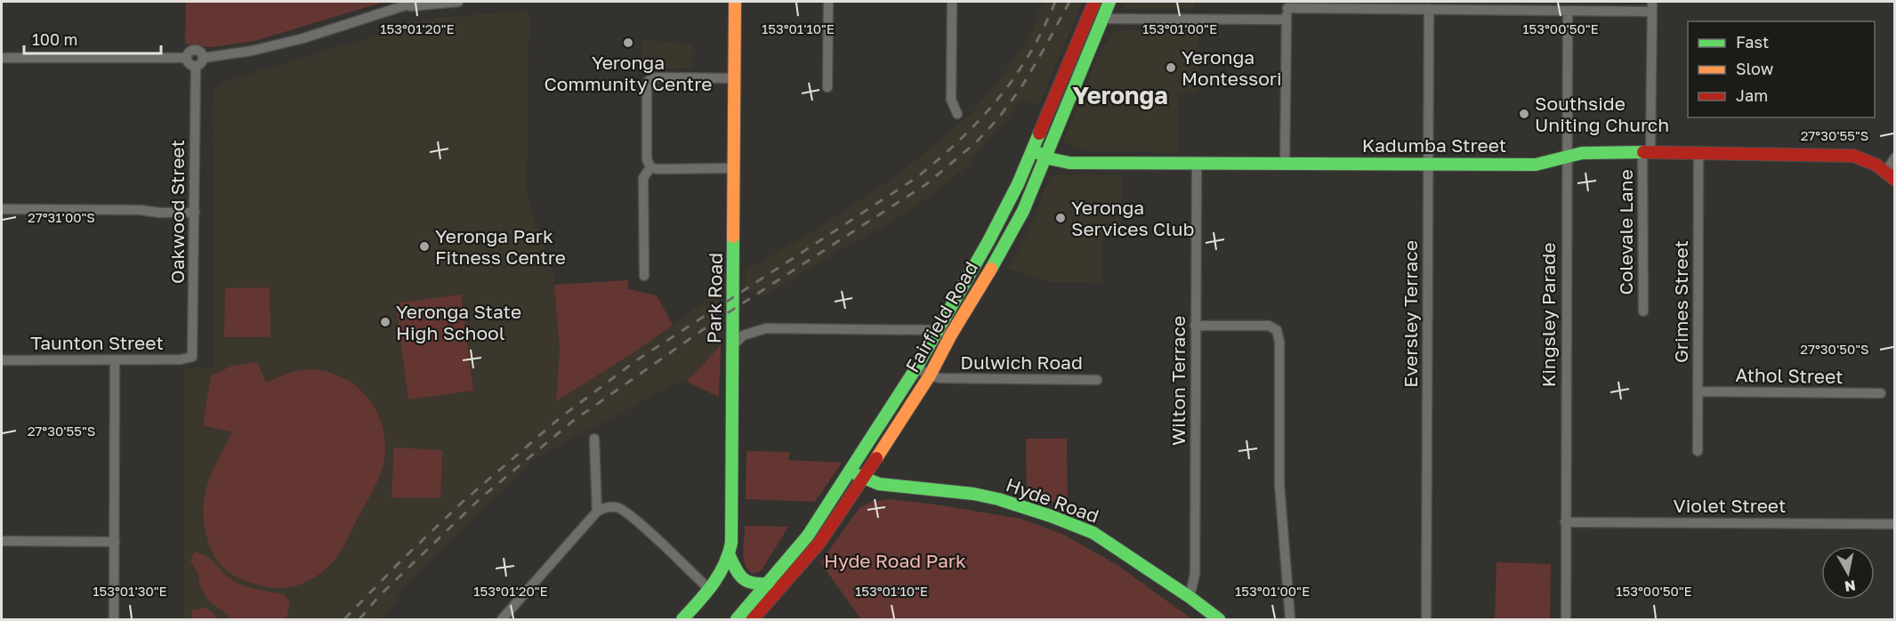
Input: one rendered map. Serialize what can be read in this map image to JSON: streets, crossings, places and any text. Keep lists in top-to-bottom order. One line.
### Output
{"streets":{"street":["Kadumba Street","Oakwood Street","Colevale Lane","Park Road","Grimes Street","Eversley Terrace","Kingsley Parade","Fairfield Road","Taunton Street","Dulwich Road","Athol Street","Wilton Terrace","Hyde Road","Violet Street"]},"crossings":[["Kadumba Street","Colevale Lane"],["Kadumba Street","Grimes Street"],["Kadumba Street","Eversley Terrace"],["Kadumba Street","Kingsley Parade"],["Kadumba Street","Fairfield Road"],["Kadumba Street","Wilton Terrace"],["Oakwood Street","Taunton Street"],["Grimes Street","Athol Street"],["Kingsley Parade","Violet Street"],["Fairfield Road","Dulwich Road"],["Fairfield Road","Hyde Road"],["Wilton Terrace","Hyde Road"]],"districts":["Yeronga"],"parks":["Hyde Road Park"],"places":["Yeronga Community Centre","Yeronga Montessori","Southside Uniting Church","Yeronga Services Club","Yeronga Park Fitness Centre","Yeronga State High School"],"legend":["Fast","Slow","Jam"],"scale_bar":"100 m","north":"bottom","coordinates":["153°01'20\"E","153°01'10\"E","153°01'00\"E","153°00'50\"E","27°30'55\"S","27°31'00\"S","27°30'50\"S","153°01'30\"E"]}
